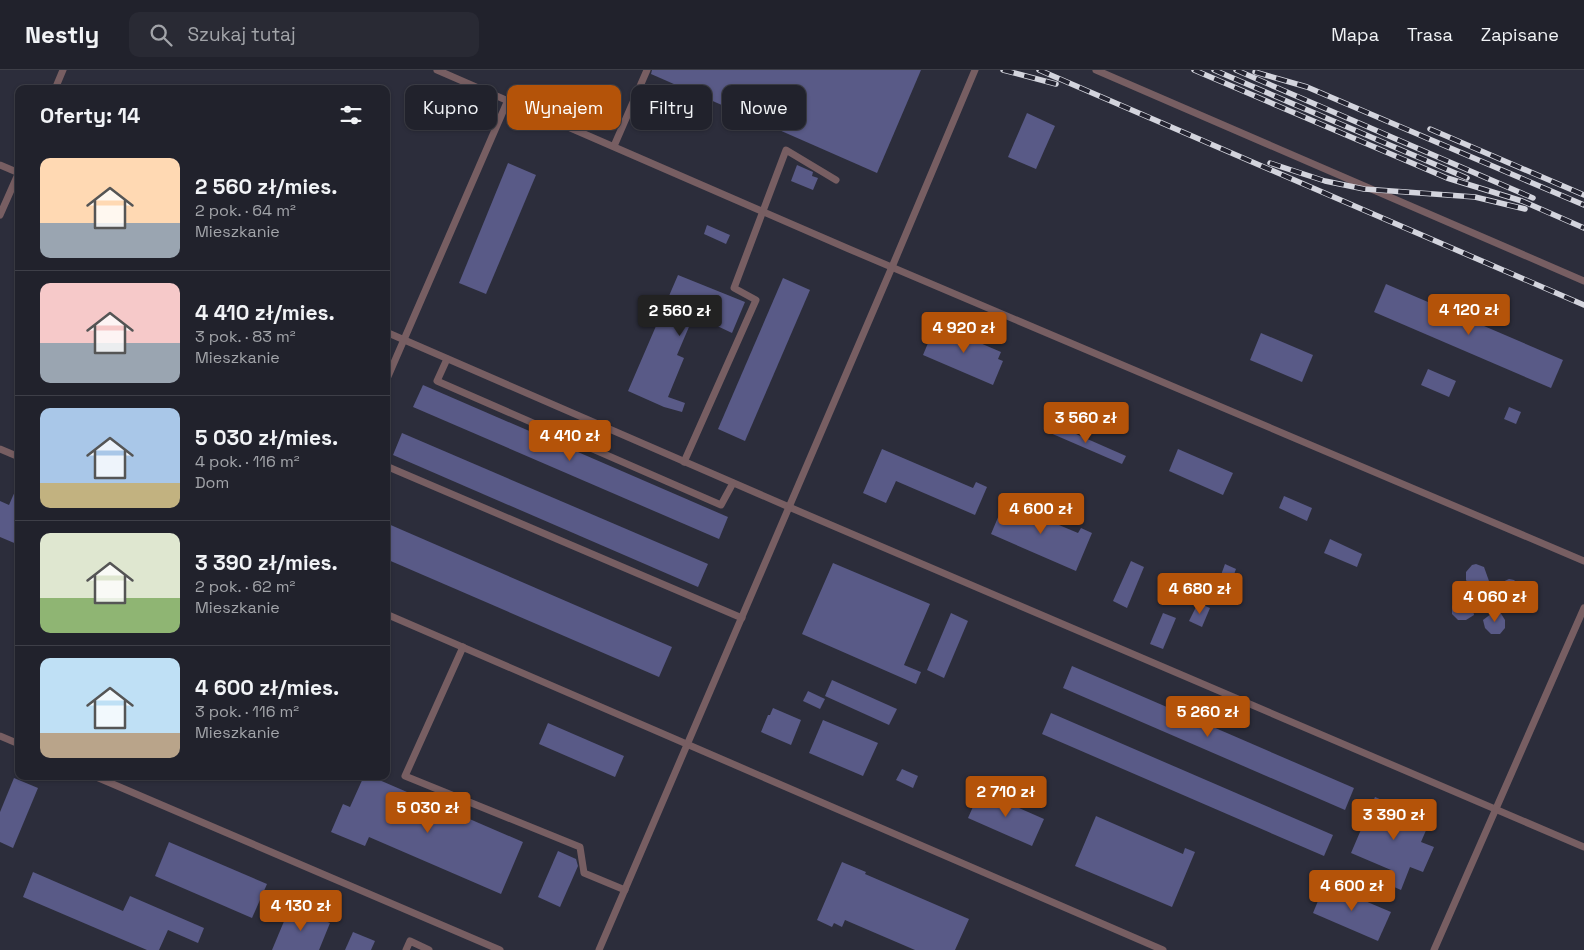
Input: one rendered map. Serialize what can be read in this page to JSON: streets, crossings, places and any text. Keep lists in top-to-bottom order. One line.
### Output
{"page":{"header":"Nestly","search":"Szukaj tutaj","nav":["Mapa","Trasa","Zapisane"],"chip":["Kupno","Wynajem","Filtry","Nowe"],"heading":"Oferty: 14","list":[{"name":"2 560 zł/mies.","note":"2 pok. · 64 m² · Mieszkanie"},{"name":"4 410 zł/mies.","note":"3 pok. · 83 m² · Mieszkanie"},{"name":"5 030 zł/mies.","note":"4 pok. · 116 m² · Dom"},{"name":"3 390 zł/mies.","note":"2 pok. · 62 m² · Mieszkanie"},{"name":"4 600 zł/mies.","note":"3 pok. · 116 m² · Mieszkanie"}],"price":["4 120 zł","2 560 zł","4 920 zł","3 560 zł","4 410 zł","4 600 zł","4 680 zł","4 060 zł","5 260 zł","2 710 zł","5 030 zł","3 390 zł","4 600 zł","4 130 zł"]}}
